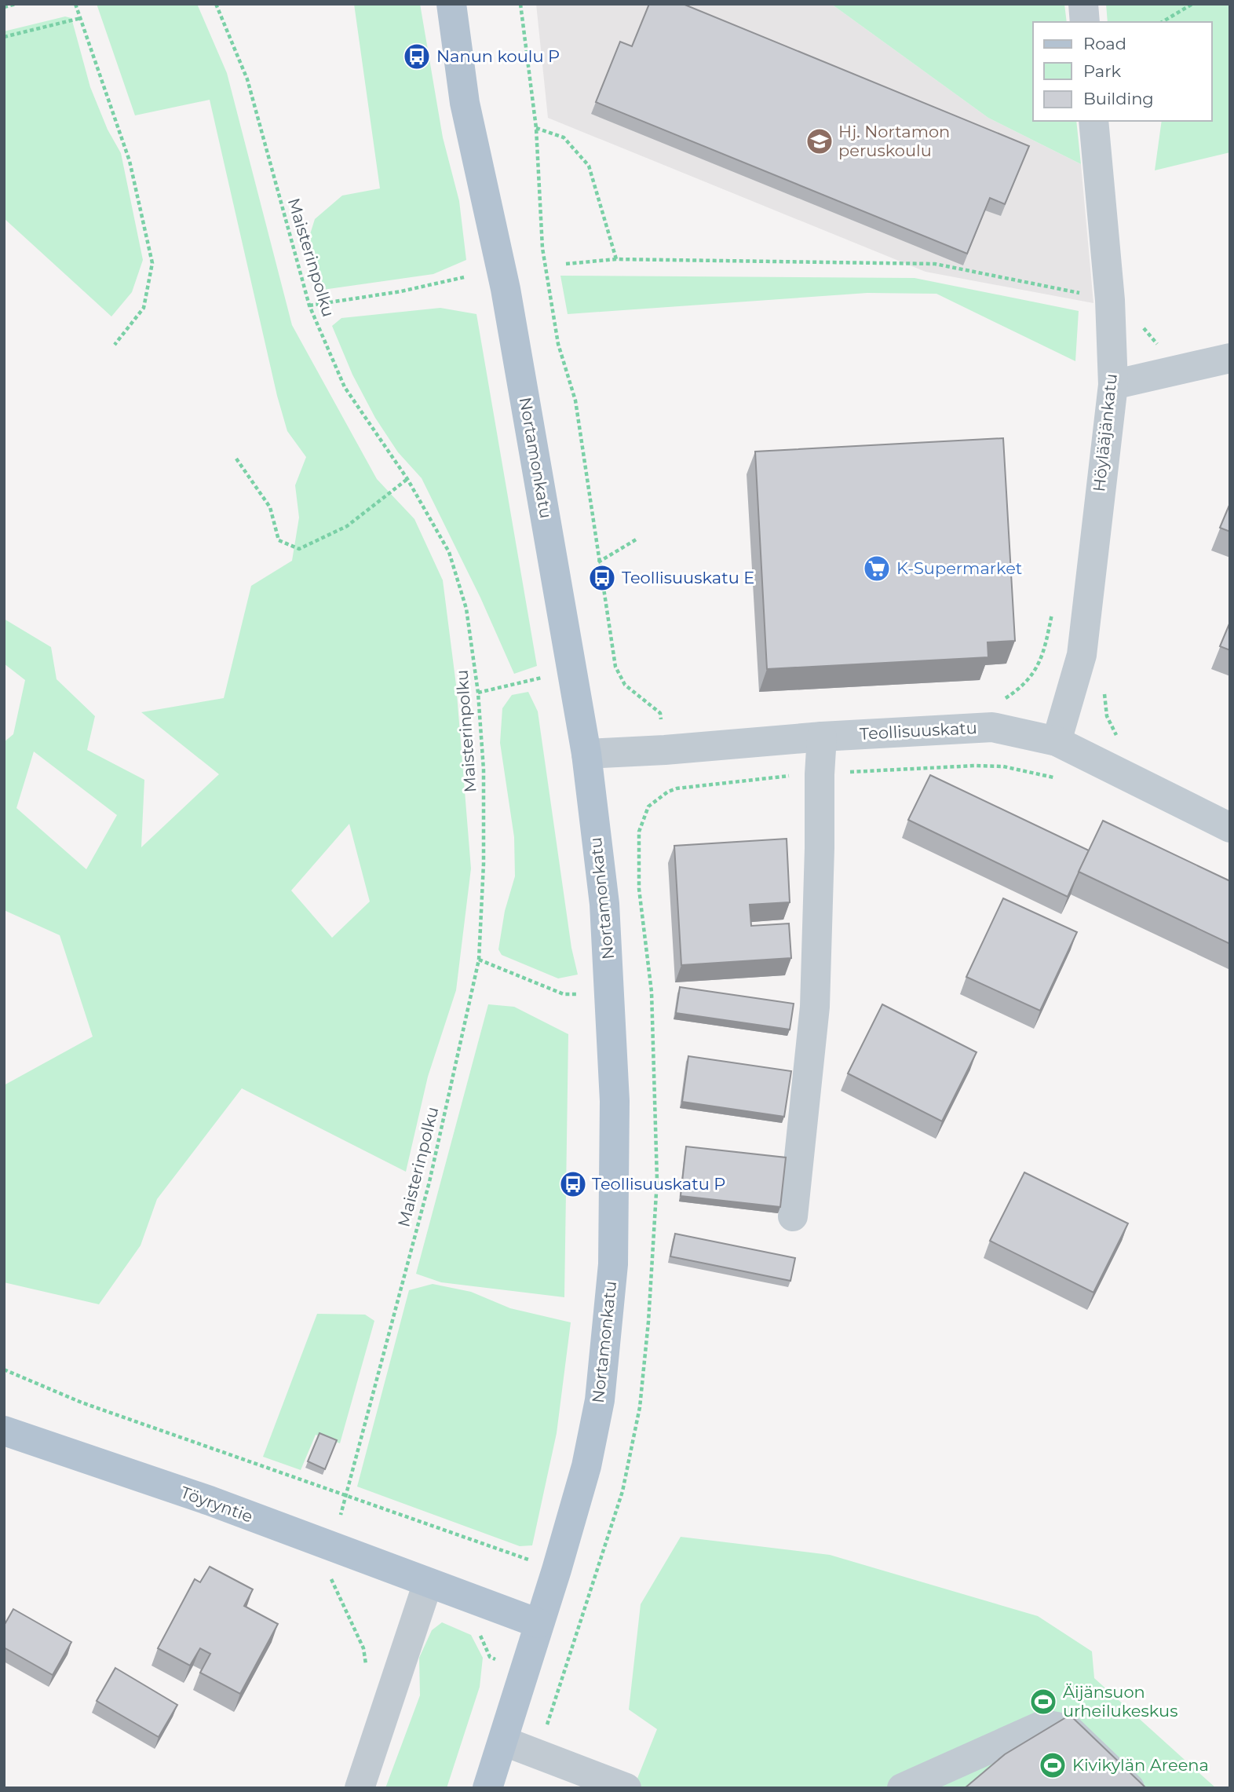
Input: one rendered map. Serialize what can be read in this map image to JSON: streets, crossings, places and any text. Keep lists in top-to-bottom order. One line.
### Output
{"streets":{"main road":["Nortamonkatu","Töyryntie"],"street":["Höylääjänkatu","Teollisuuskatu"],"path":["Maisterinpolku"]},"crossings":[["Höylääjänkatu","Teollisuuskatu"],["Nortamonkatu","Teollisuuskatu"],["Nortamonkatu","Töyryntie"]],"places":{"bus stop":["Nanun koulu P","Teollisuuskatu E","Teollisuuskatu P"],"school or university":["Hj. Nortamon peruskoulu"],"supermarket":["K-Supermarket"],"sports":["Äijänsuon urheilukeskus","Kivikylän Areena"]},"legend":["Road","Park","Building"]}
